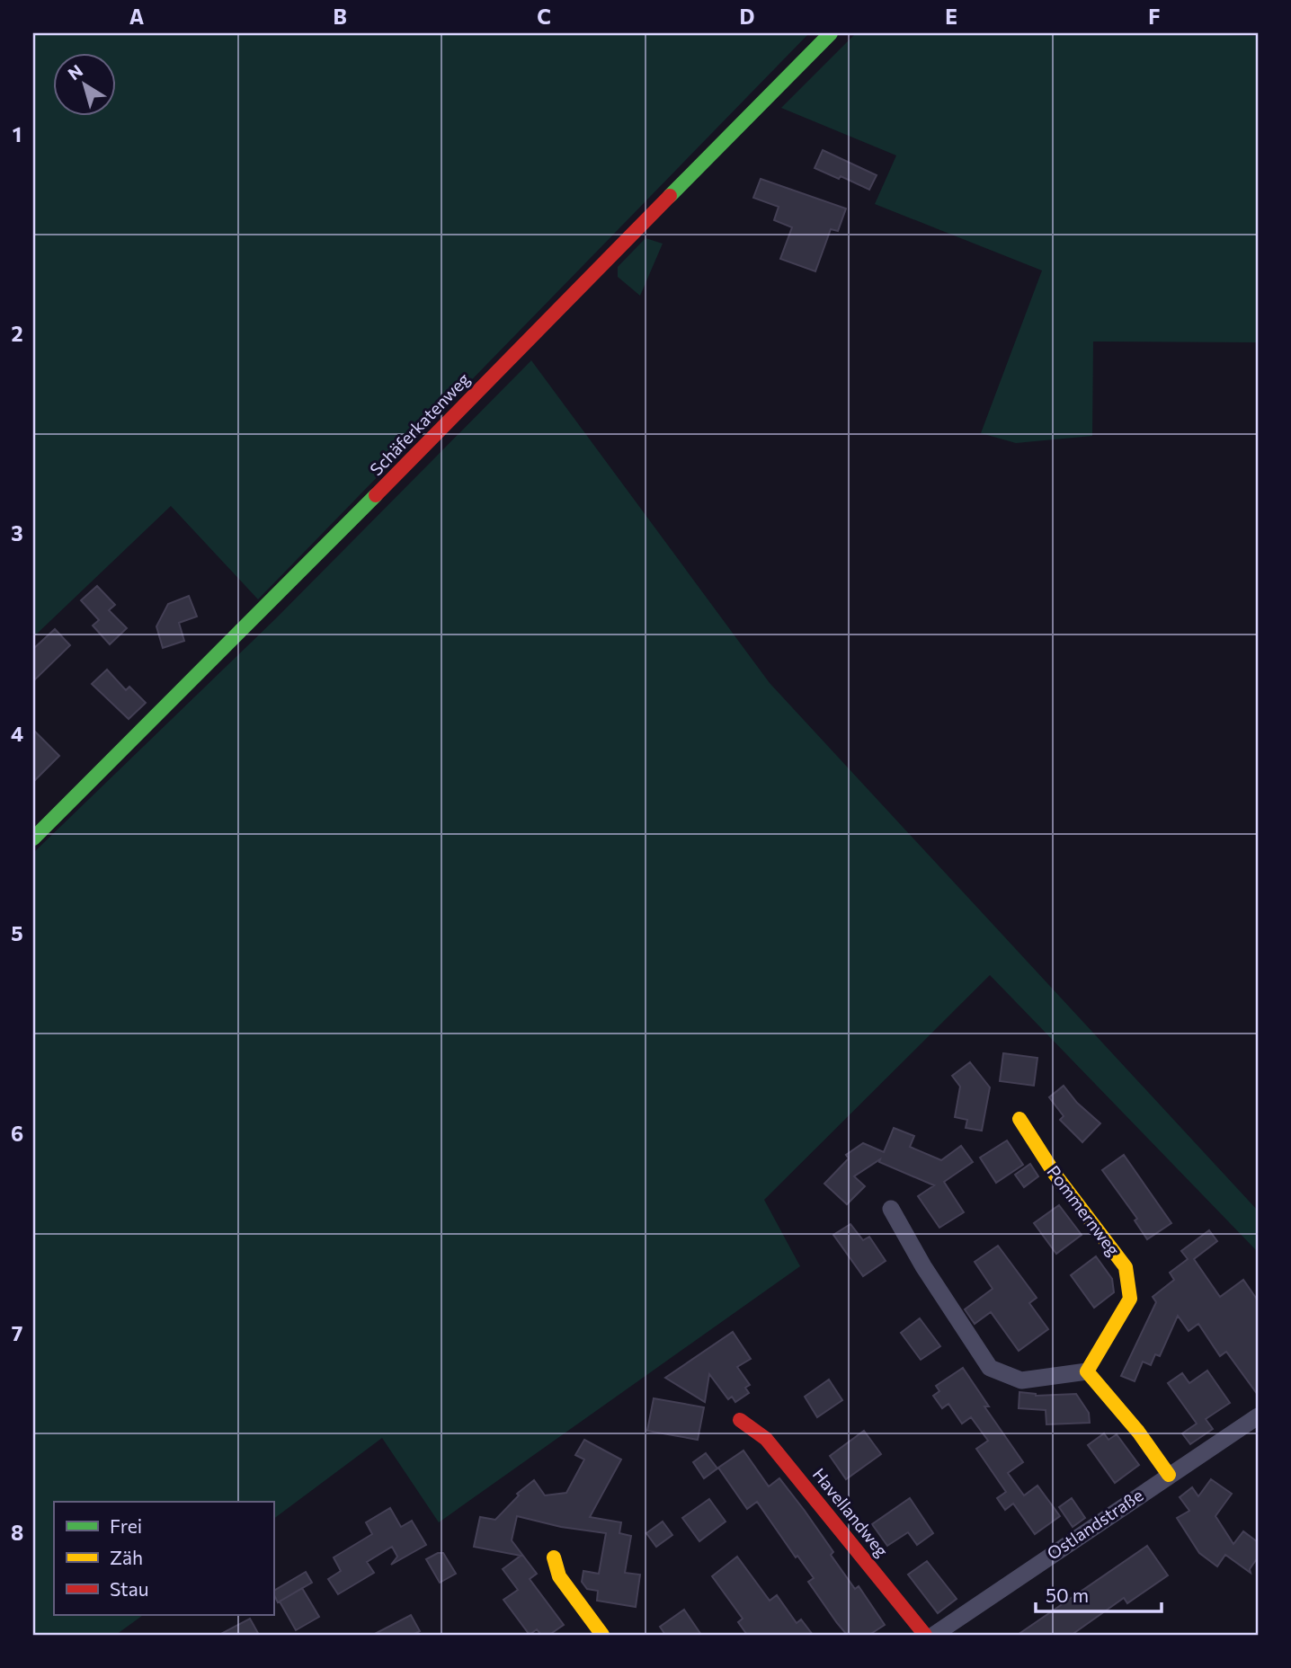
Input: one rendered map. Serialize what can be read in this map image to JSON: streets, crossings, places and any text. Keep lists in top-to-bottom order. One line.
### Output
{"streets":{"street":["Schäferkatenweg","Pommernweg","Havellandweg","Ostlandstraße"]},"legend":["Frei","Zäh","Stau"],"scale_bar":"50 m","north":"top left","grid":{"columns":["A","B","C","D","E","F"],"rows":["1","2","3","4","5","6","7","8"]}}
